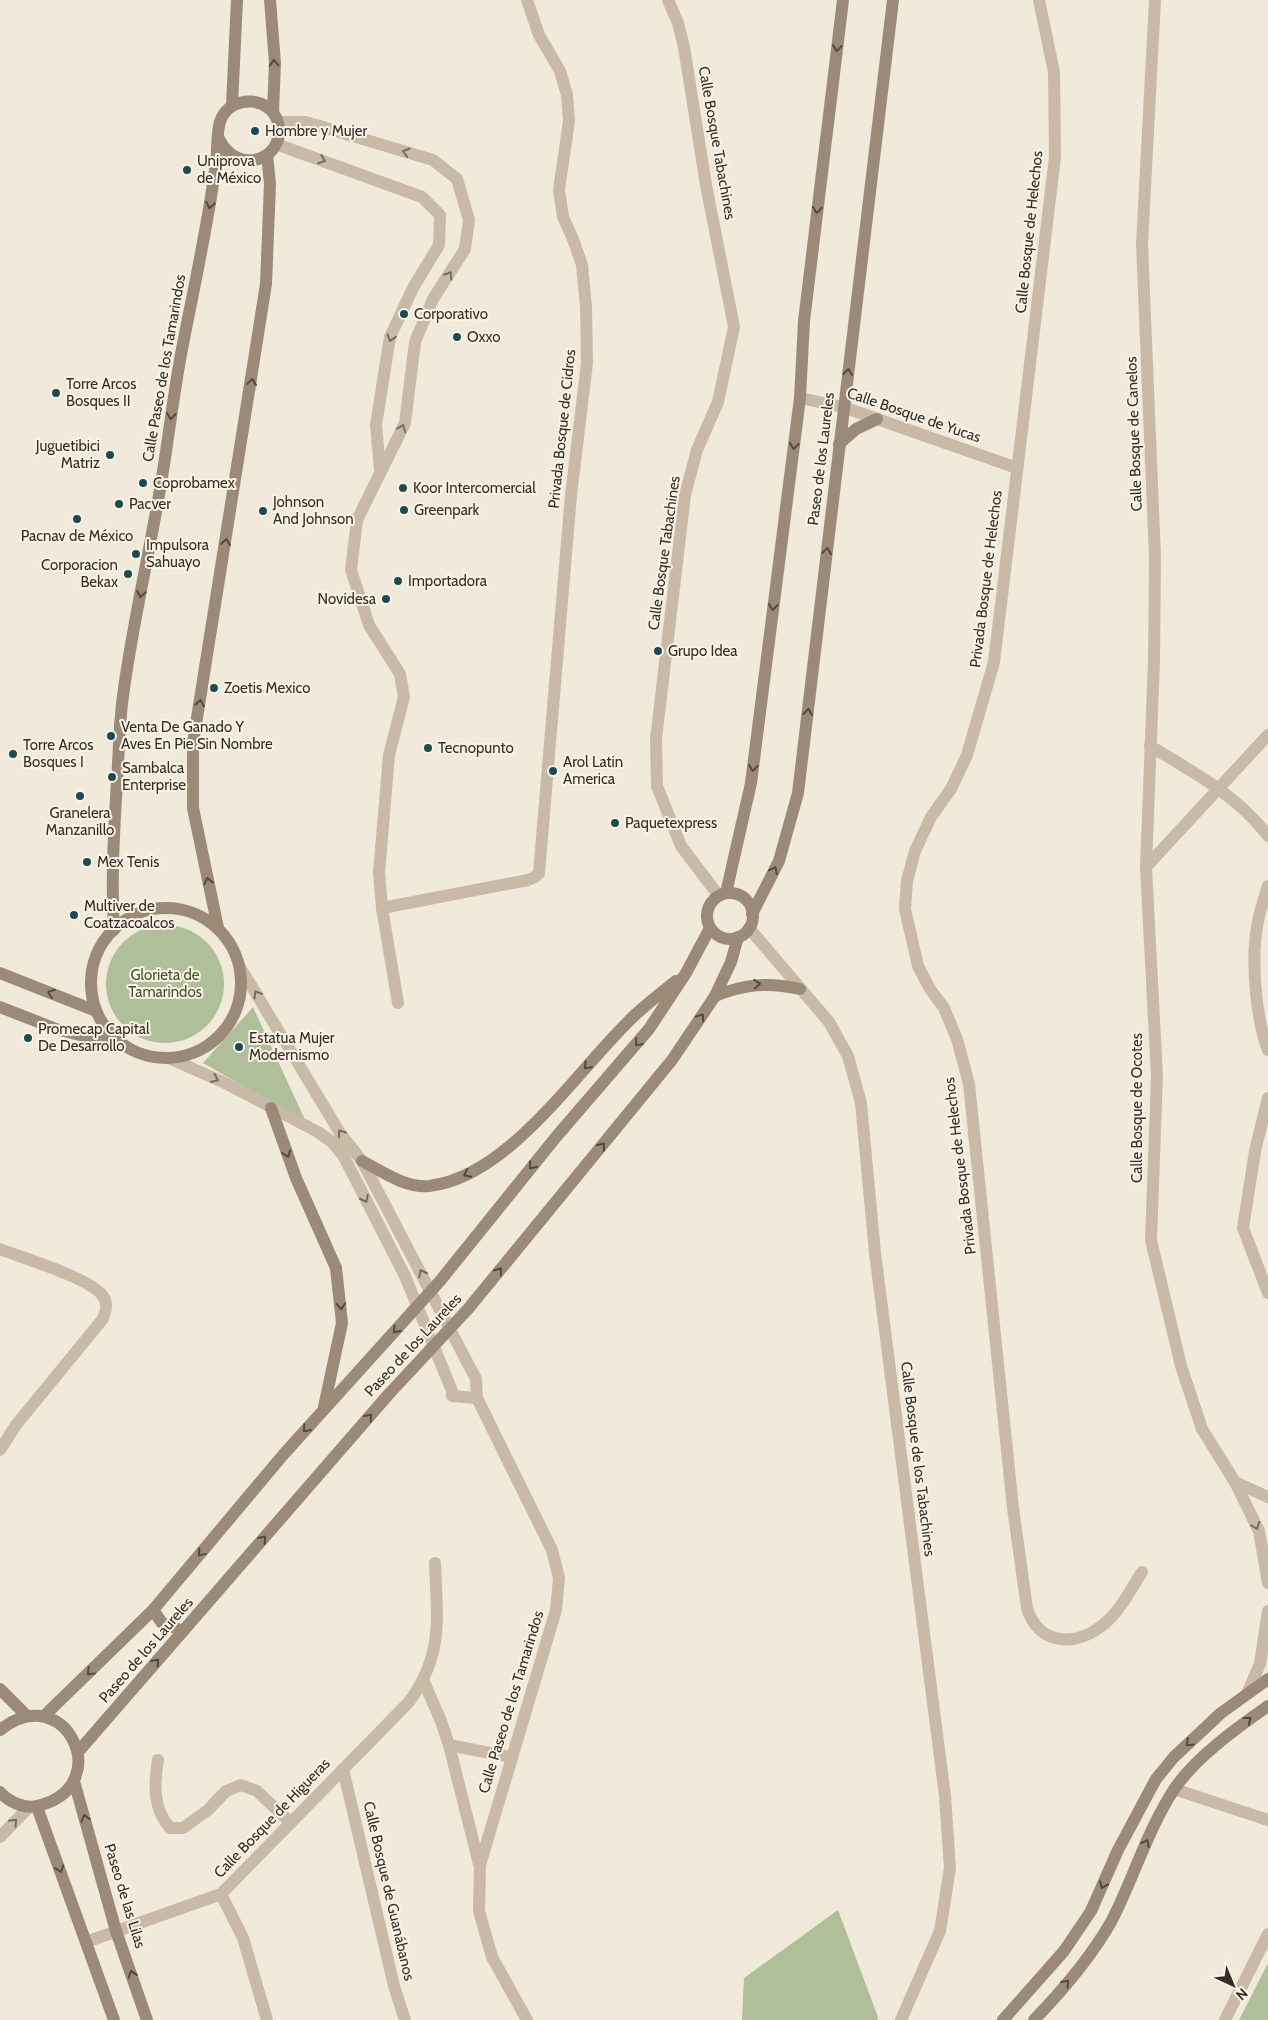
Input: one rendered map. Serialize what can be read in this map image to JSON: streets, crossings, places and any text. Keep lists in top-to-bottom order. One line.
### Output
{"streets":{"main road":["Calle Paseo de los Tamarindos","Paseo de los Laureles","Paseo de las Lilas"],"street":["Calle Bosque Tabachines","Calle Bosque de Helechos","Calle Bosque de Yucas","Privada Bosque de Cidros","Calle Bosque de Canelos","Privada Bosque de Helechos","Calle Bosque de Ocotes","Calle Bosque de los Tabachines","Calle Bosque de Higueras","Calle Bosque de Guanábanos"]},"crossings":[["Calle Bosque Tabachines","Paseo de los Laureles"],["Calle Bosque Tabachines","Calle Bosque de los Tabachines"],["Calle Bosque de Helechos","Calle Bosque de Yucas"],["Calle Bosque de Helechos","Privada Bosque de Helechos"],["Calle Bosque de Yucas","Paseo de los Laureles"],["Calle Bosque de Yucas","Privada Bosque de Helechos"],["Calle Bosque de Canelos","Calle Bosque de Ocotes"],["Paseo de los Laureles","Calle Bosque de los Tabachines"],["Calle Bosque de Higueras","Calle Bosque de Guanábanos"],["Calle Bosque de Higueras","Paseo de las Lilas"]],"parks":["Glorieta de Tamarindos"],"places":["Hombre y Mujer","Uniprova de México","Corporativo","Oxxo","Torre Arcos Bosques II","Juguetibici Matriz","Coprobamex","Koor Intercomercial","Pacver","Greenpark","Johnson And Johnson","Pacnav de México","Impulsora Sahuayo","Corporacion Bekax","Importadora","Novidesa","Grupo Idea","Zoetis Mexico","Venta De Ganado Y Aves En Pie Sin Nombre","Tecnopunto","Torre Arcos Bosques I","Arol Latin America","Sambalca Enterprise","Granelera Manzanillo","Paquetexpress","Mex Tenis","Multiver de Coatzacoalcos","Promecap Capital De Desarrollo","Estatua Mujer Modernismo"],"north":"bottom right"}
